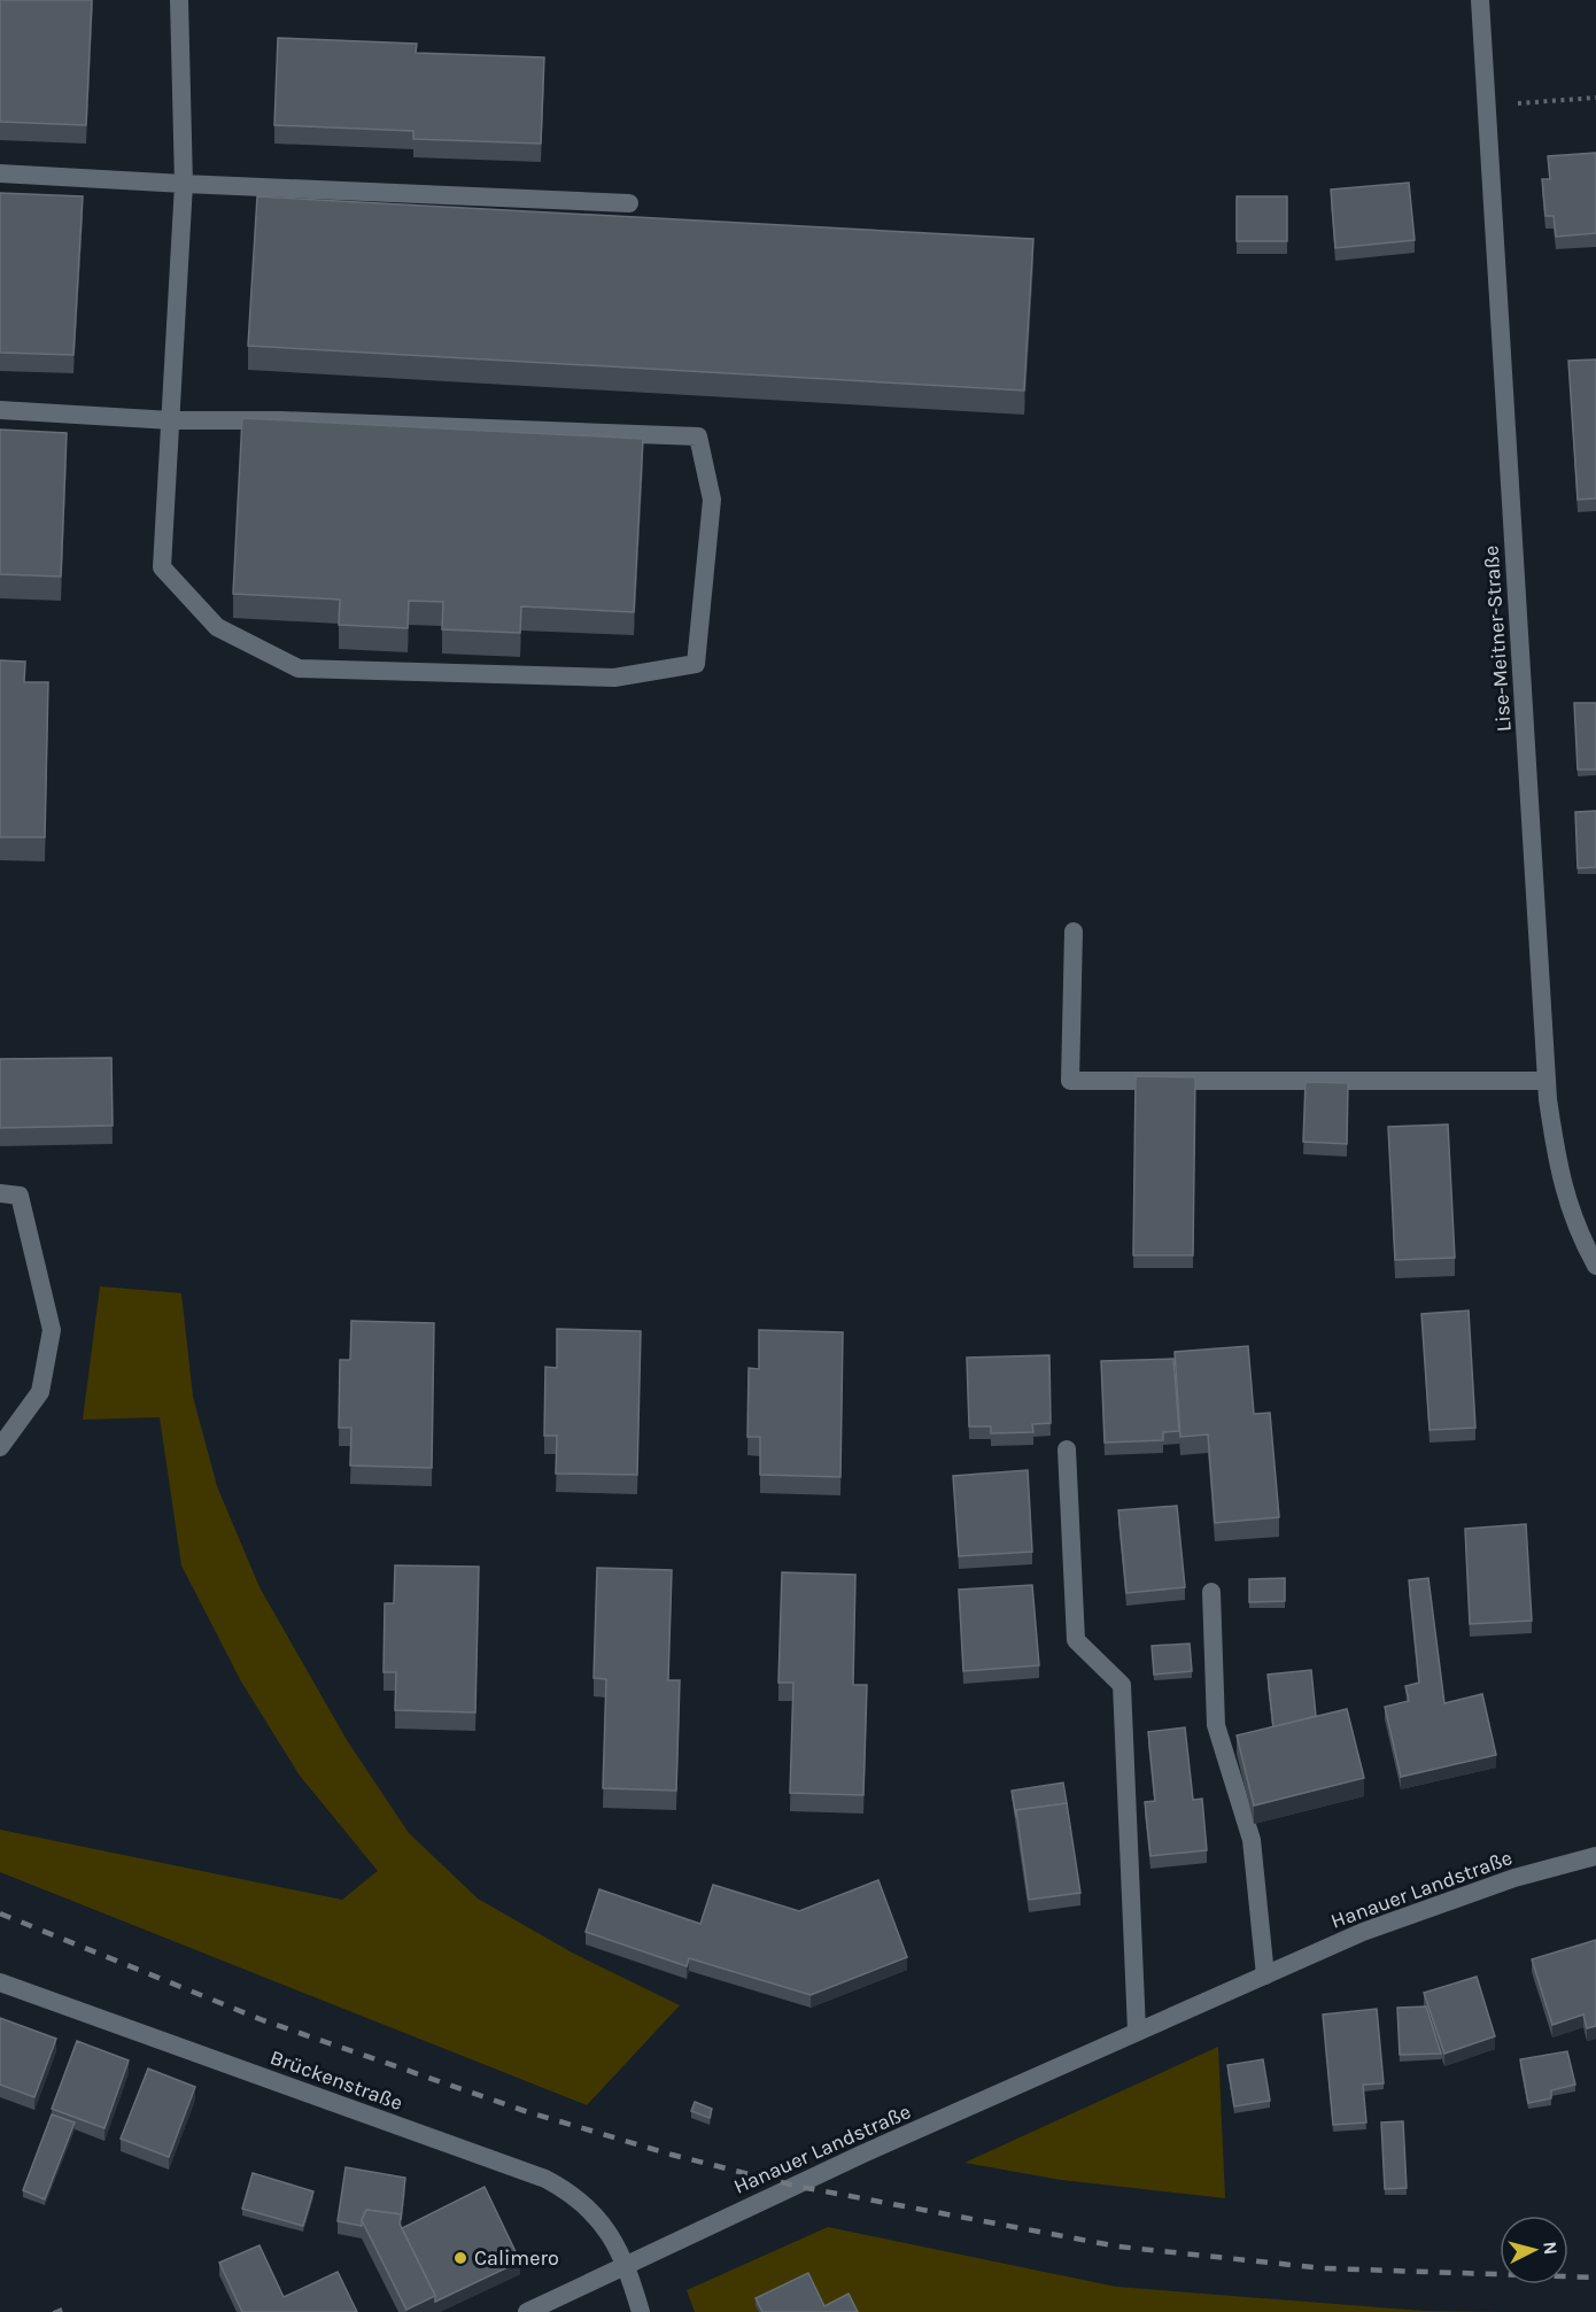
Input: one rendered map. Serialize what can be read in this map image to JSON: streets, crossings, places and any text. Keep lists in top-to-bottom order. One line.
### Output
{"streets":{"street":["Lise-Meitner-Straße","Hanauer Landstraße","Brückenstraße"]},"crossings":[["Hanauer Landstraße","Brückenstraße"]],"places":["Calimero"],"north":"right"}
